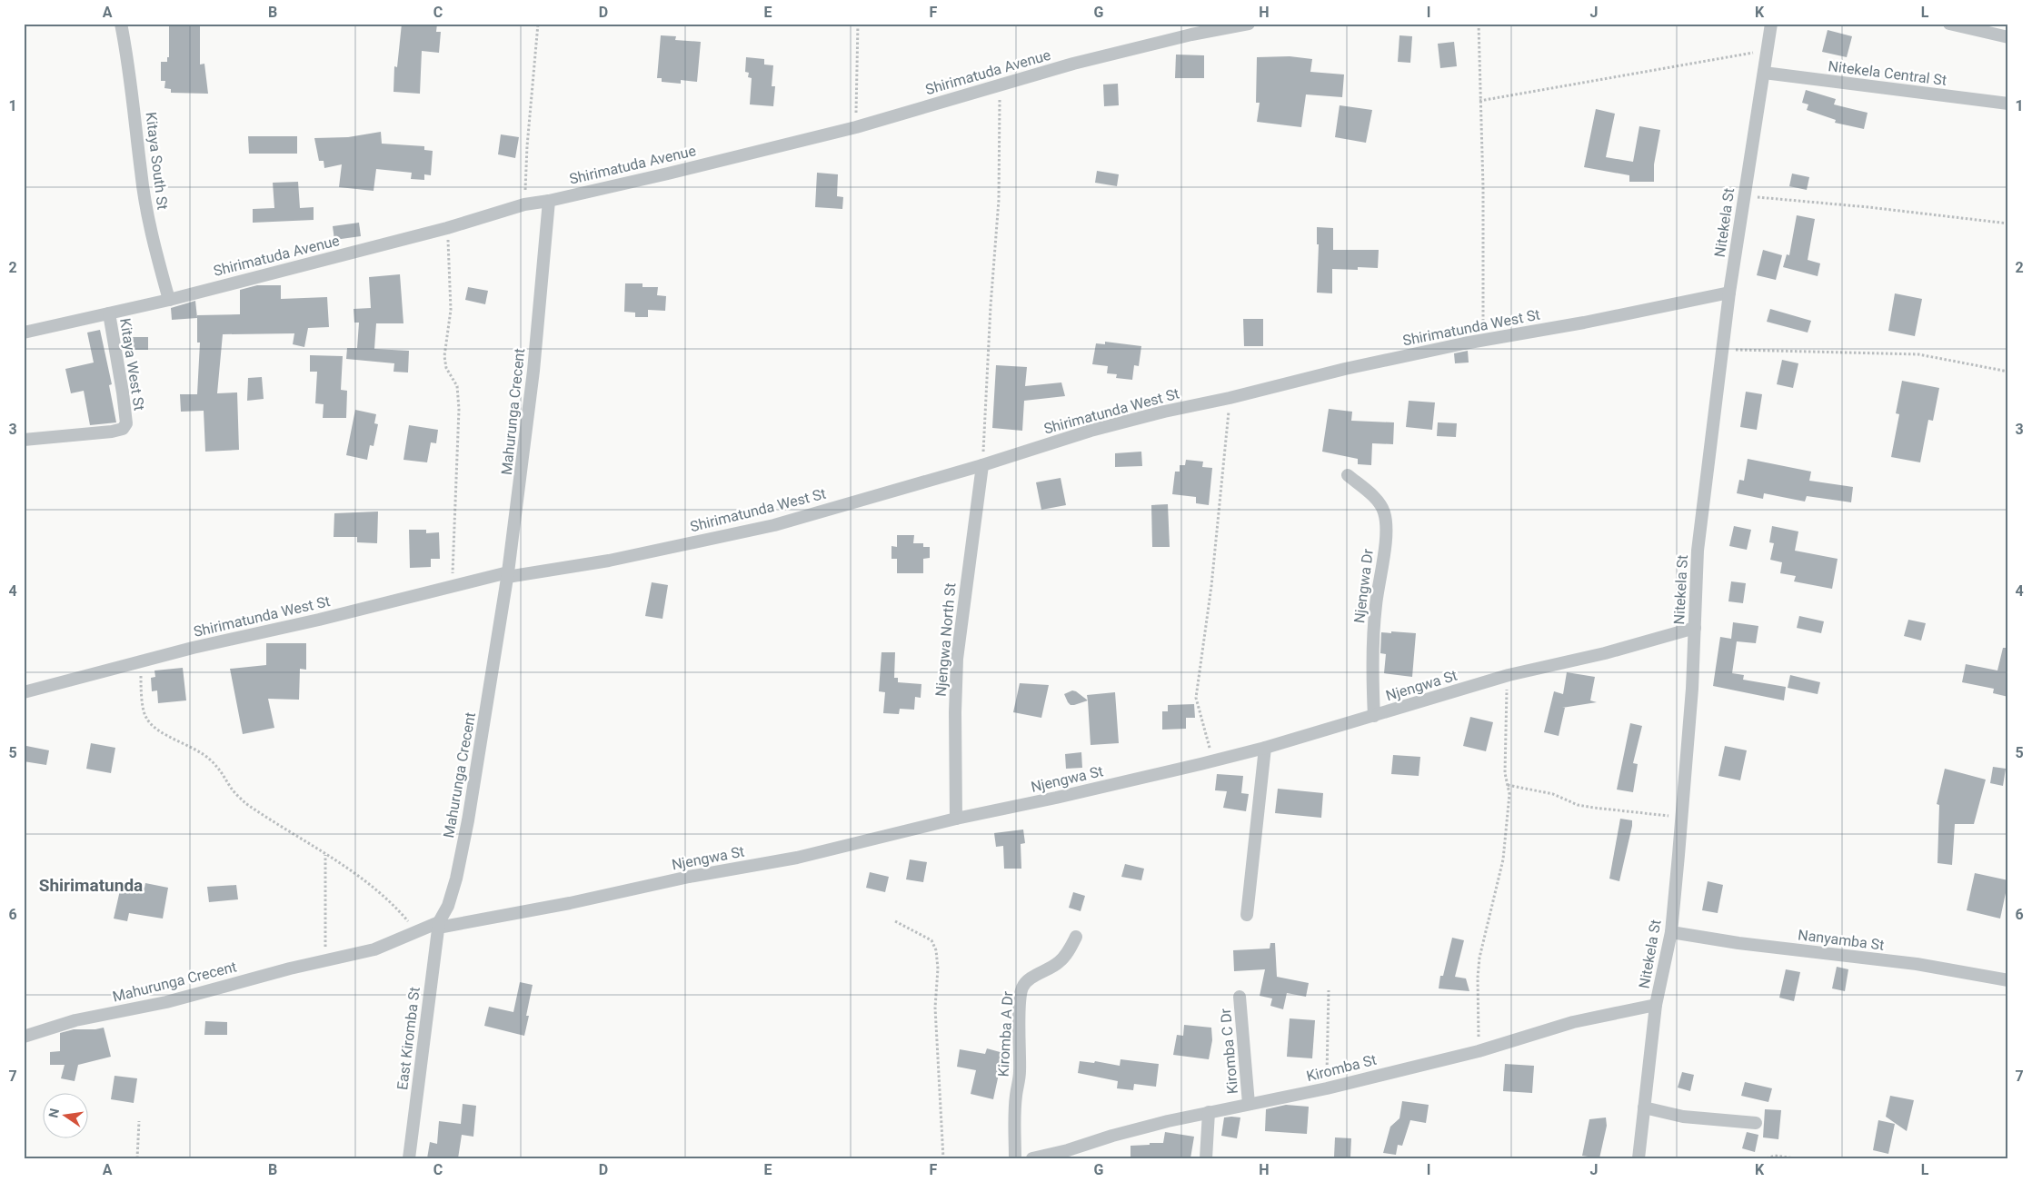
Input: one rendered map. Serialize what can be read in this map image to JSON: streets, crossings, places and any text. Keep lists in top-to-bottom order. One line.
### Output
{"streets":{"street":["Shirimatuda Avenue","Nitekela Central St","Kitaya South St","Nitekela St","Shirimatunda West St","Kitaya West St","Mahurunga Crecent","Njengwa Dr","Njengwa North St","Njengwa St","Nanyamba St","Kiromba A Dr","East Kiromba St","Kiromba C Dr","Kiromba St"]},"crossings":[["Shirimatuda Avenue","Kitaya South St"],["Shirimatuda Avenue","Kitaya West St"],["Shirimatuda Avenue","Mahurunga Crecent"],["Nitekela Central St","Nitekela St"],["Nitekela St","Shirimatunda West St"],["Nitekela St","Njengwa St"],["Nitekela St","Nanyamba St"],["Nitekela St","Kiromba St"],["Shirimatunda West St","Mahurunga Crecent"],["Shirimatunda West St","Njengwa North St"],["Mahurunga Crecent","Njengwa St"],["Mahurunga Crecent","East Kiromba St"],["Njengwa Dr","Njengwa St"],["Njengwa North St","Njengwa St"],["Njengwa St","East Kiromba St"],["Kiromba C Dr","Kiromba St"]],"districts":["Shirimatunda"],"north":"left","grid":{"columns":["A","B","C","D","E","F","G","H","I","J","K","L"],"rows":["1","2","3","4","5","6","7"]}}
